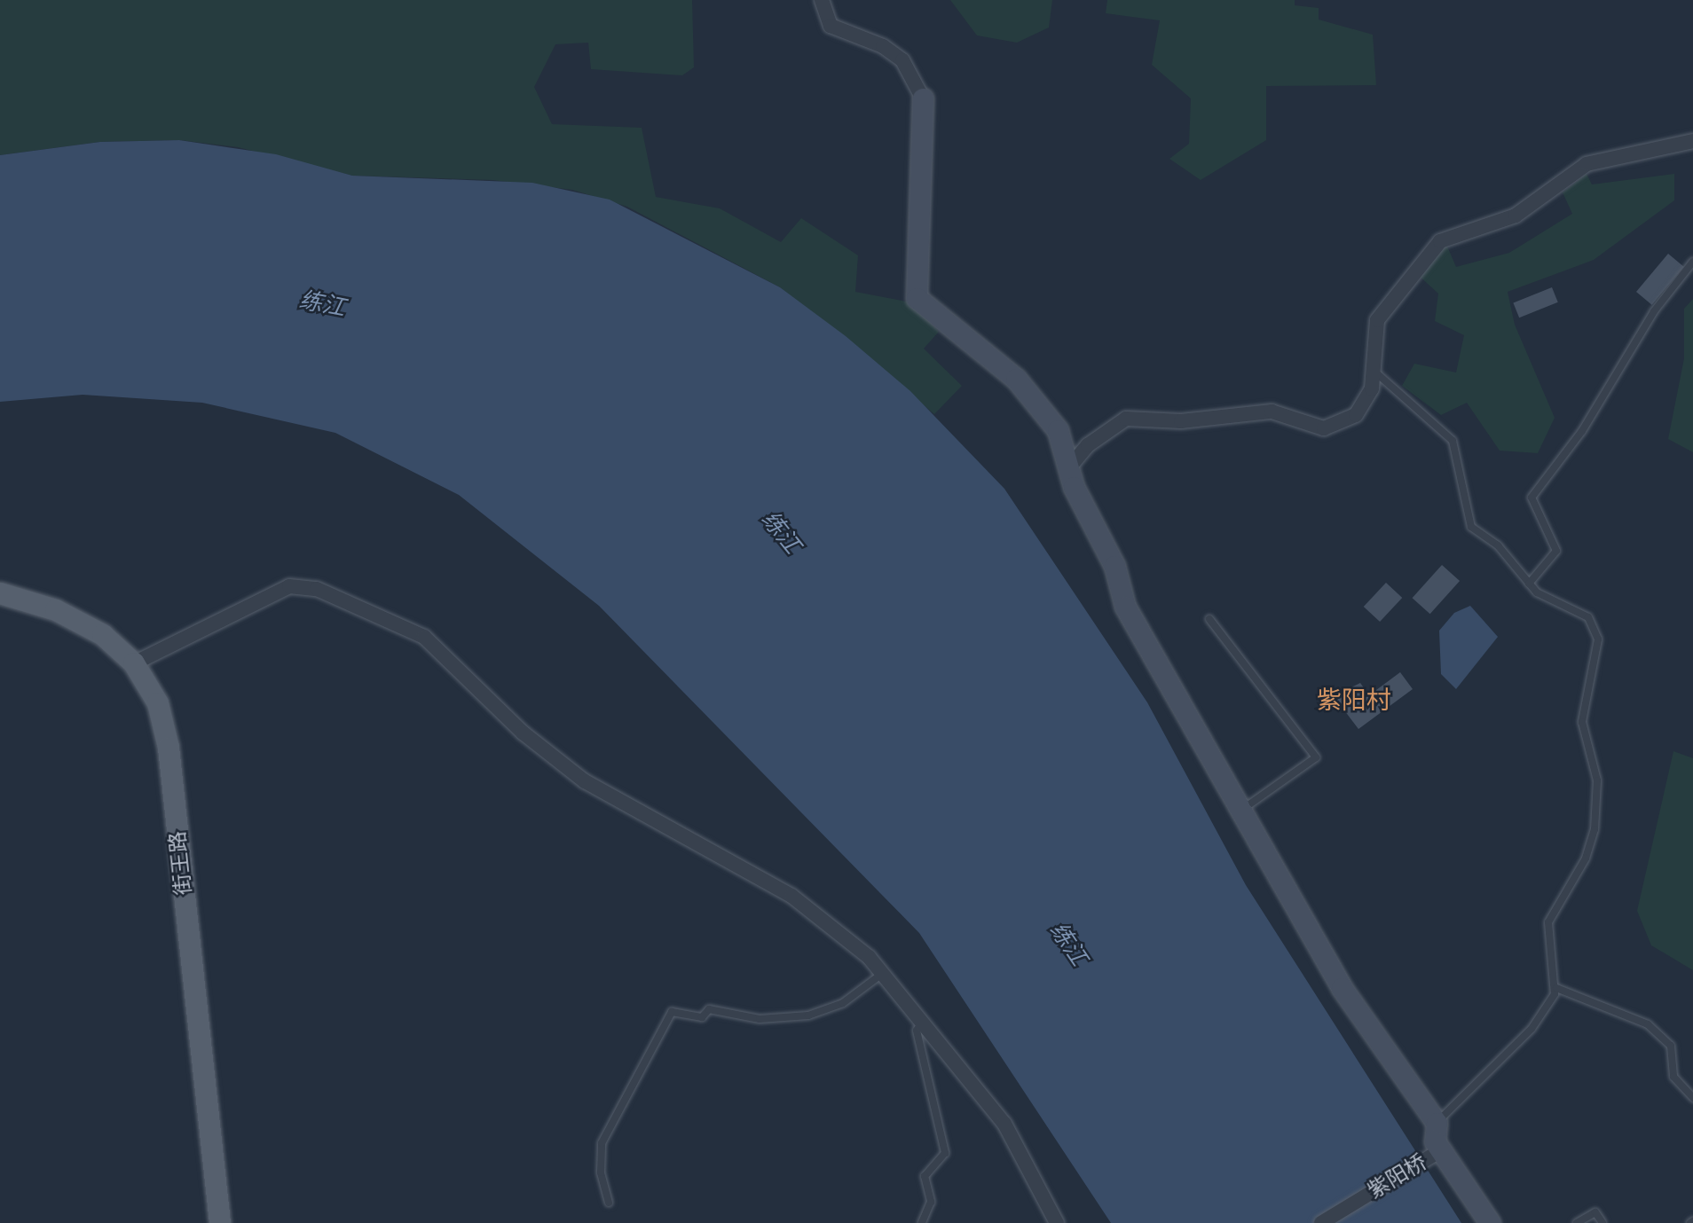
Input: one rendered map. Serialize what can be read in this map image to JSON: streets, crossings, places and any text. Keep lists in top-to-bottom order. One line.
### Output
{"streets":{"main road":["街王路"],"street":["紫阳桥"]},"districts":["紫阳村"],"water":["练江"]}
